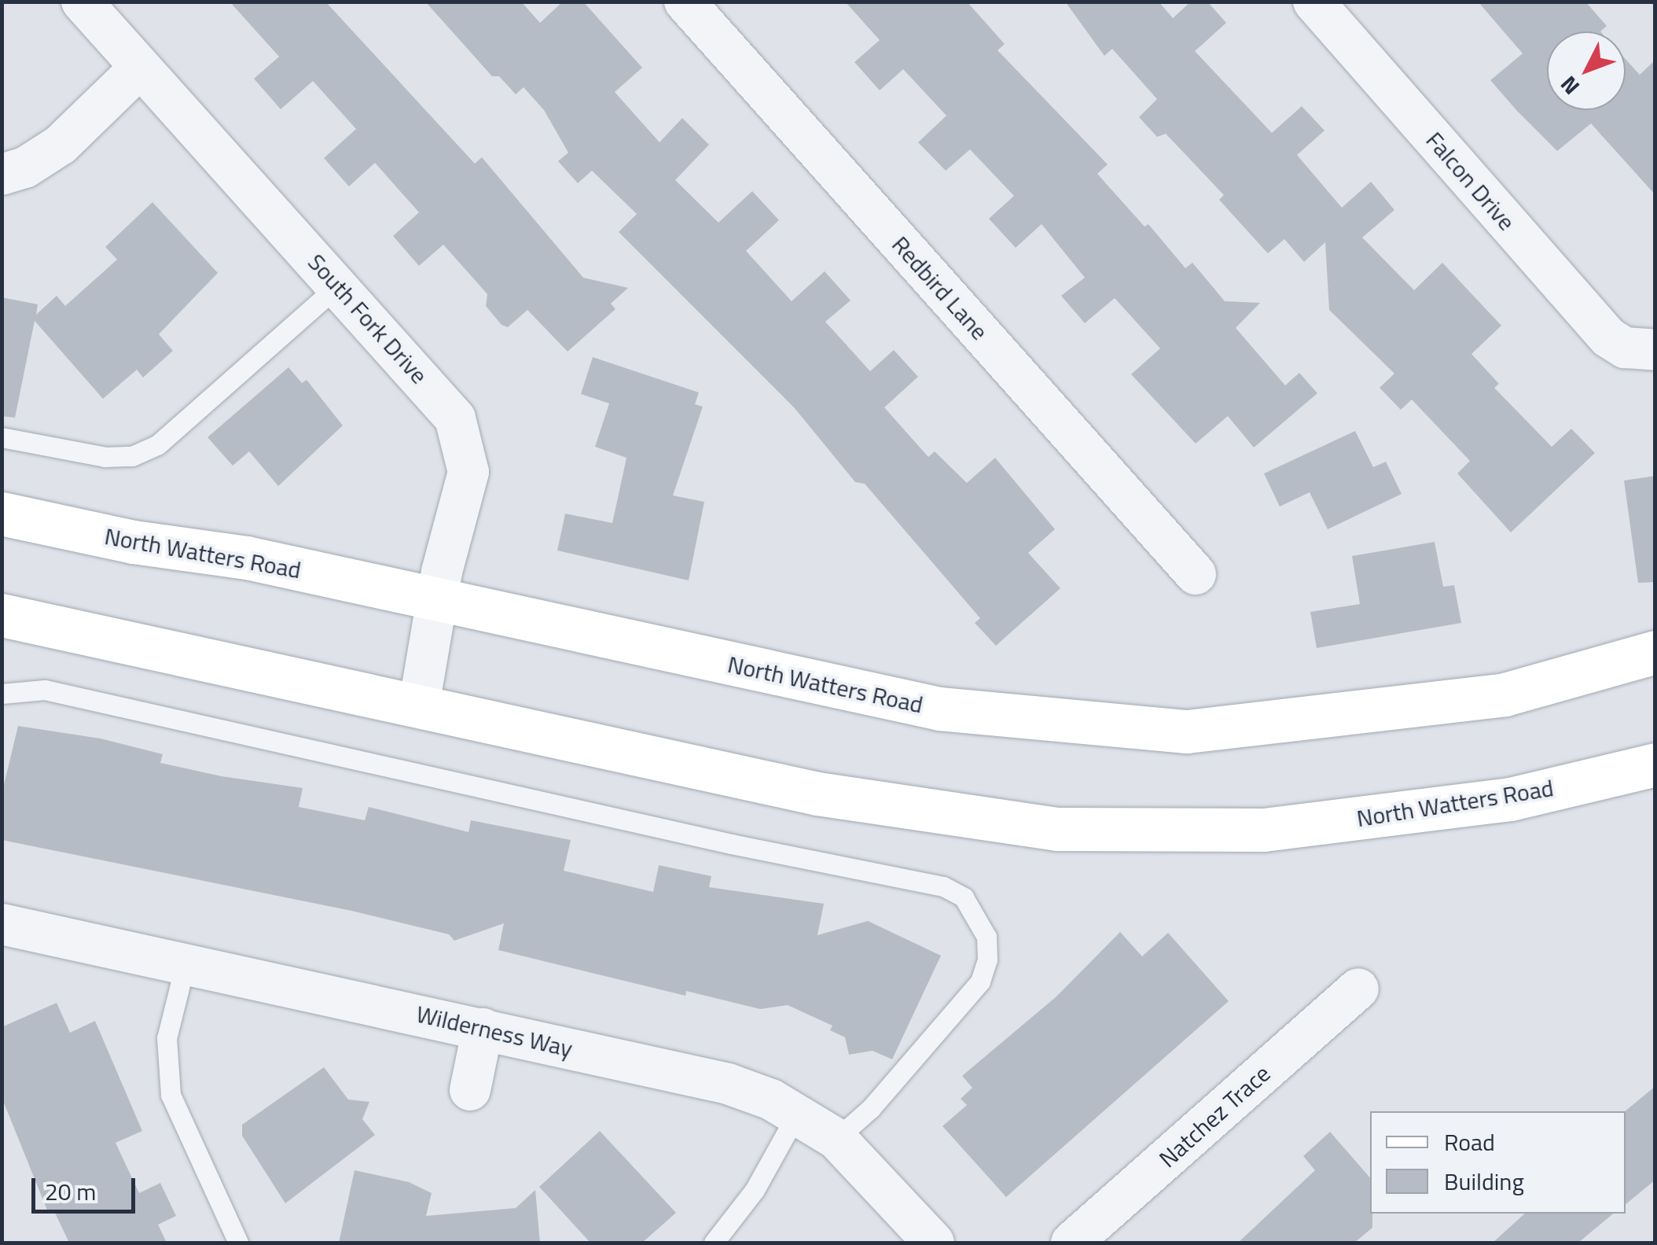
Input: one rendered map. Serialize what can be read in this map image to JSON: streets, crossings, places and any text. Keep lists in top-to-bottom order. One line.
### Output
{"streets":{"main road":["North Watters Road"],"street":["Falcon Drive","Redbird Lane","South Fork Drive","Wilderness Way","Natchez Trace"]},"crossings":[["South Fork Drive","North Watters Road"]],"legend":["Road","Building"],"scale_bar":"20 m","north":"bottom left"}
